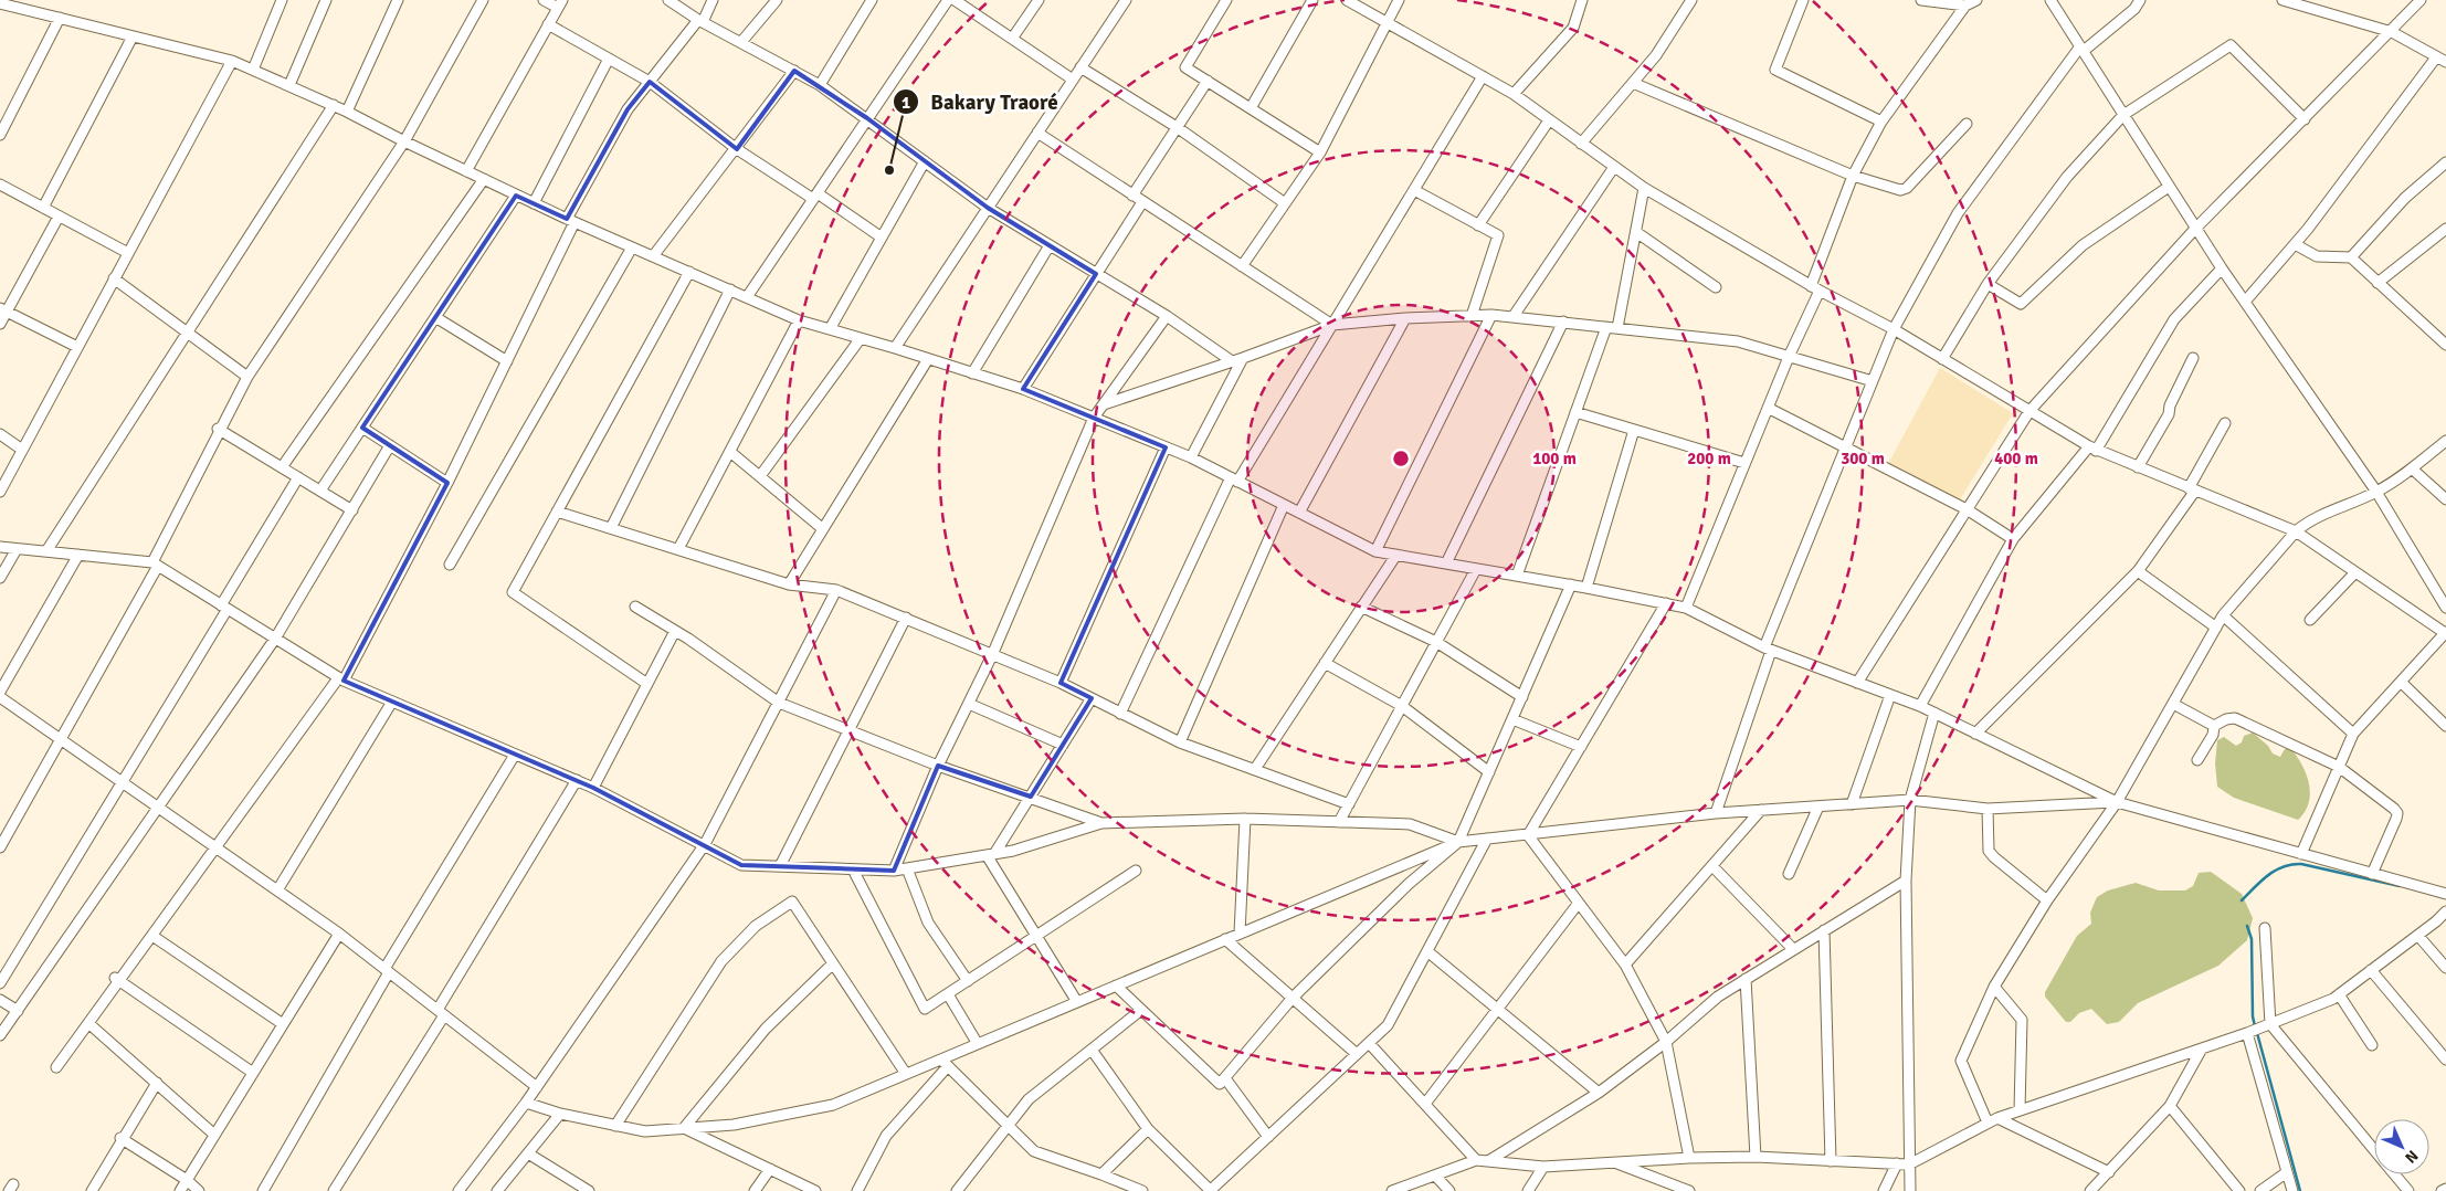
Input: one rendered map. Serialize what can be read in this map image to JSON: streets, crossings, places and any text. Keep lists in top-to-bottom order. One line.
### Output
{"places":["Bakary Traoré"],"north":"bottom right","rings":["100 m","200 m","300 m","400 m"]}
